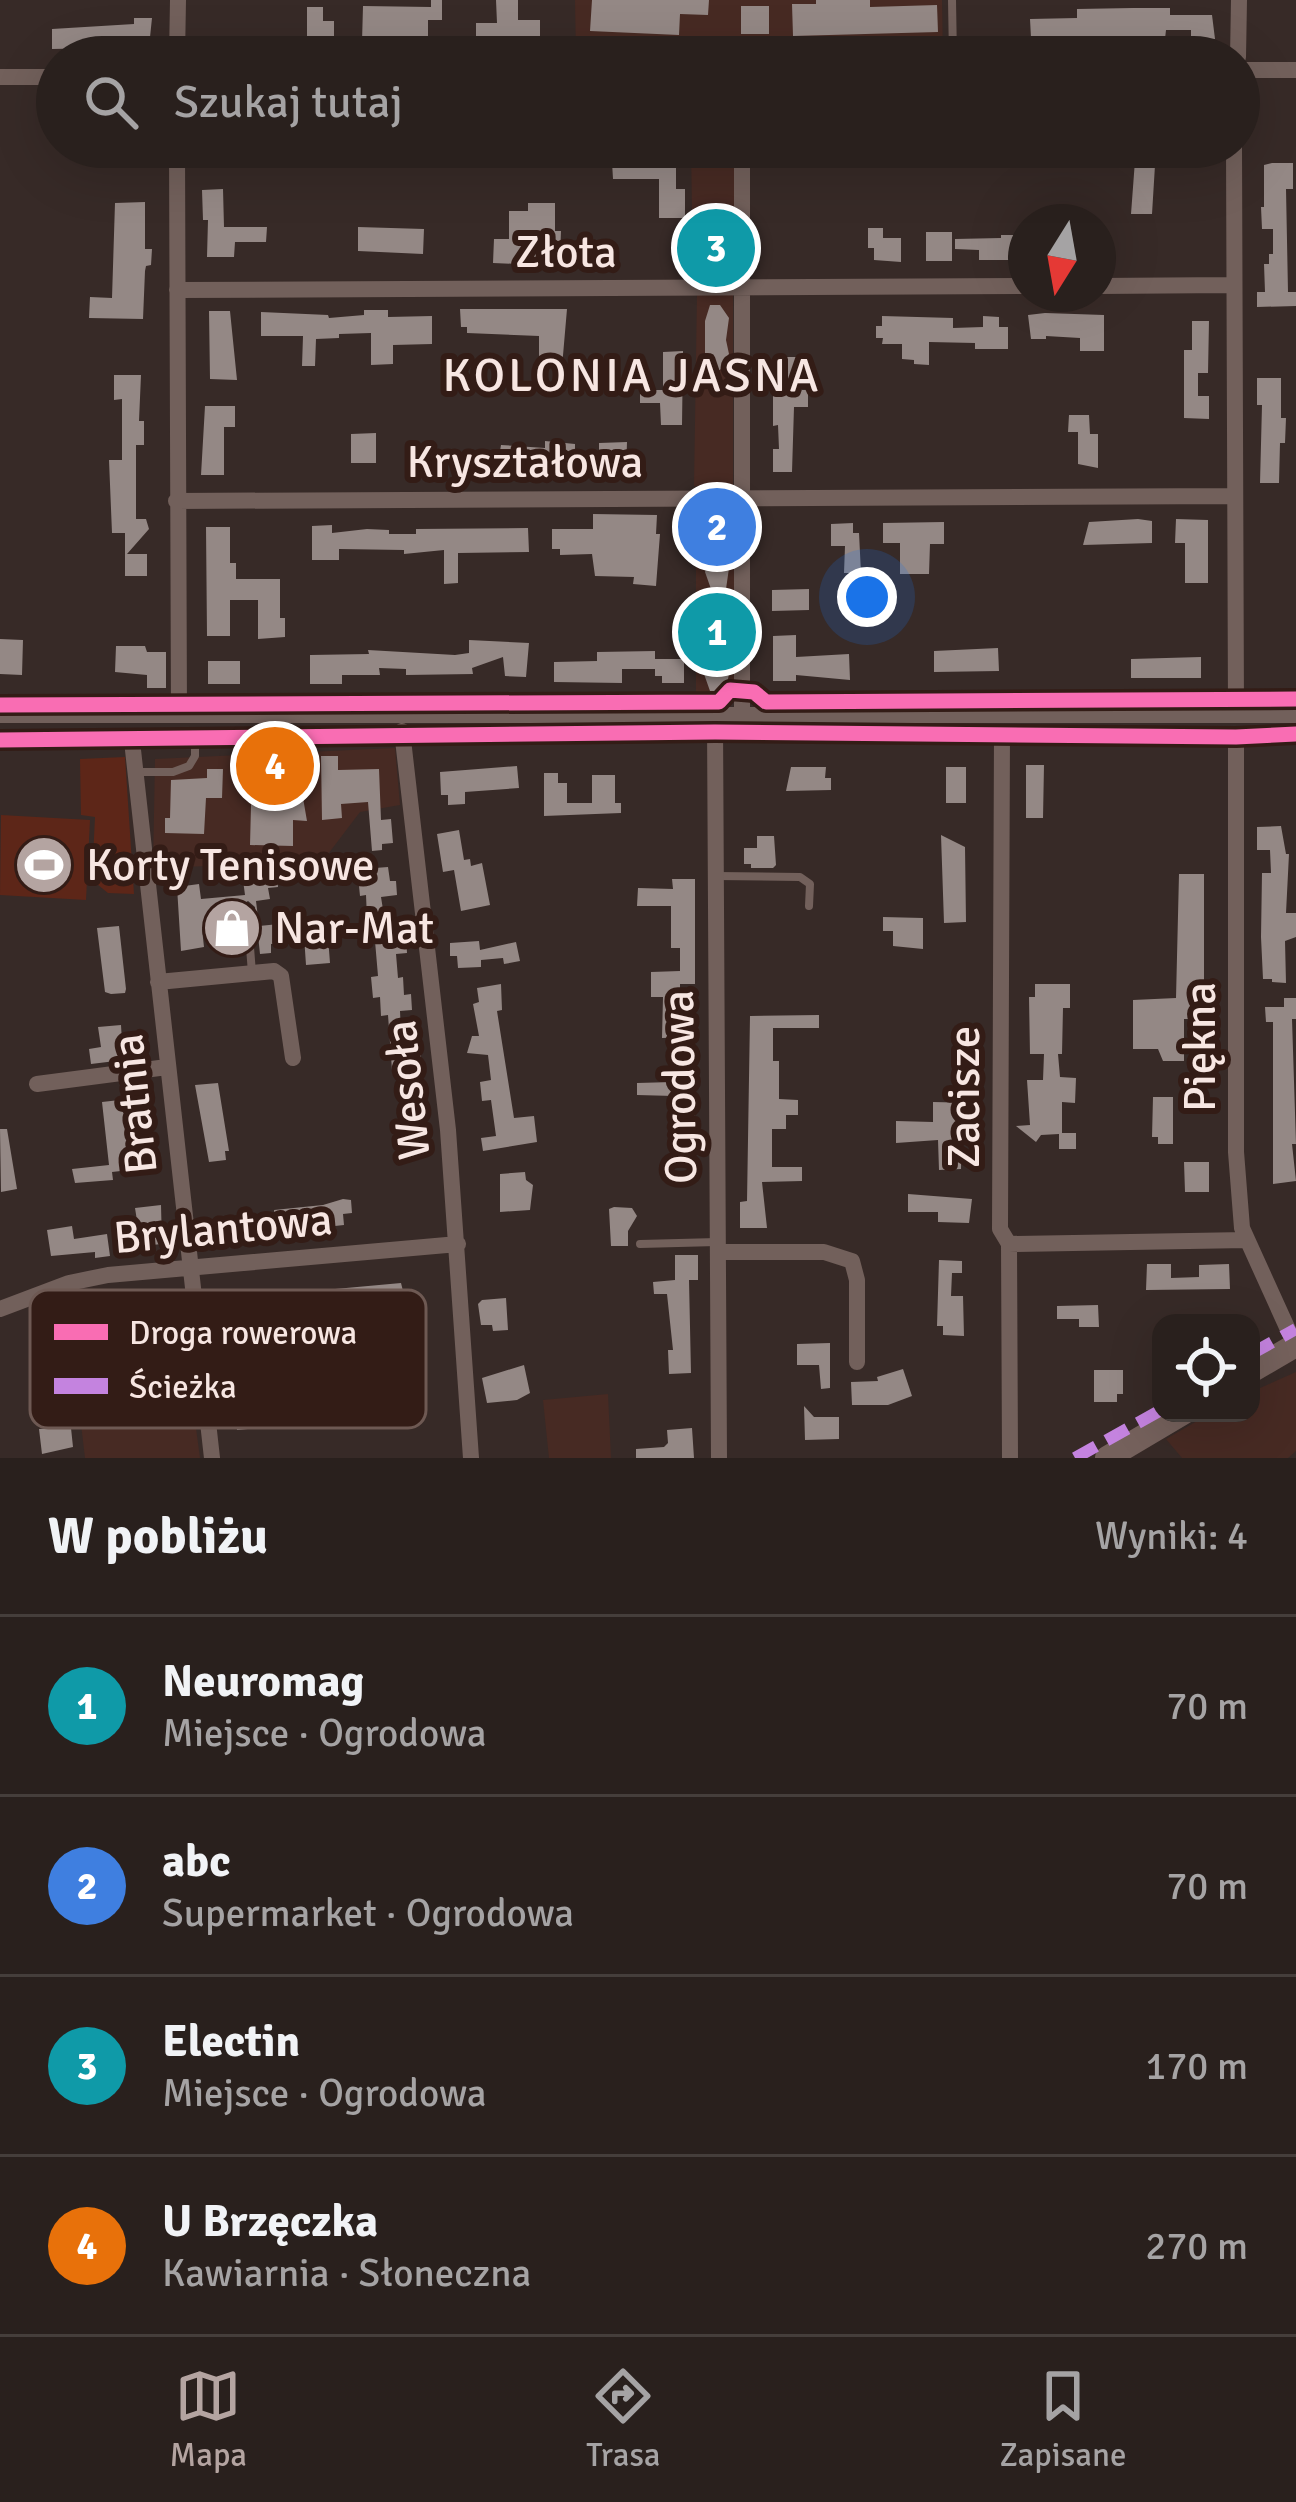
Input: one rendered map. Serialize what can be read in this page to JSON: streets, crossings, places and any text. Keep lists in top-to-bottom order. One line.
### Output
{"streets":{"street":["Złota","Kryształowa","Piękna","Ogrodowa","Wesoła","Zacisze","Bratnia","Brylantowa"]},"crossings":[["Kryształowa","Piękna"],["Wesoła","Brylantowa"],["Bratnia","Brylantowa"]],"districts":["KOLONIA JASNA"],"places":{"sports":["Korty Tenisowe"],"shop":["Nar-Mat"]},"legend":["Droga rowerowa","Ścieżka"],"north":"bottom","page":{"search":"Szukaj tutaj","pins":["3","2","1","4"],"heading":["W pobliżu","Wyniki: 4"],"list":[{"mark":"1","name":"Neuromag","note":"Miejsce · Ogrodowa","value":"70 m"},{"mark":"2","name":"abc","note":"Supermarket · Ogrodowa","value":"70 m"},{"mark":"3","name":"Electin","note":"Miejsce · Ogrodowa","value":"170 m"},{"mark":"4","name":"U Brzęczka","note":"Kawiarnia · Słoneczna","value":"270 m"}],"nav":["Mapa","Trasa","Zapisane"]}}
